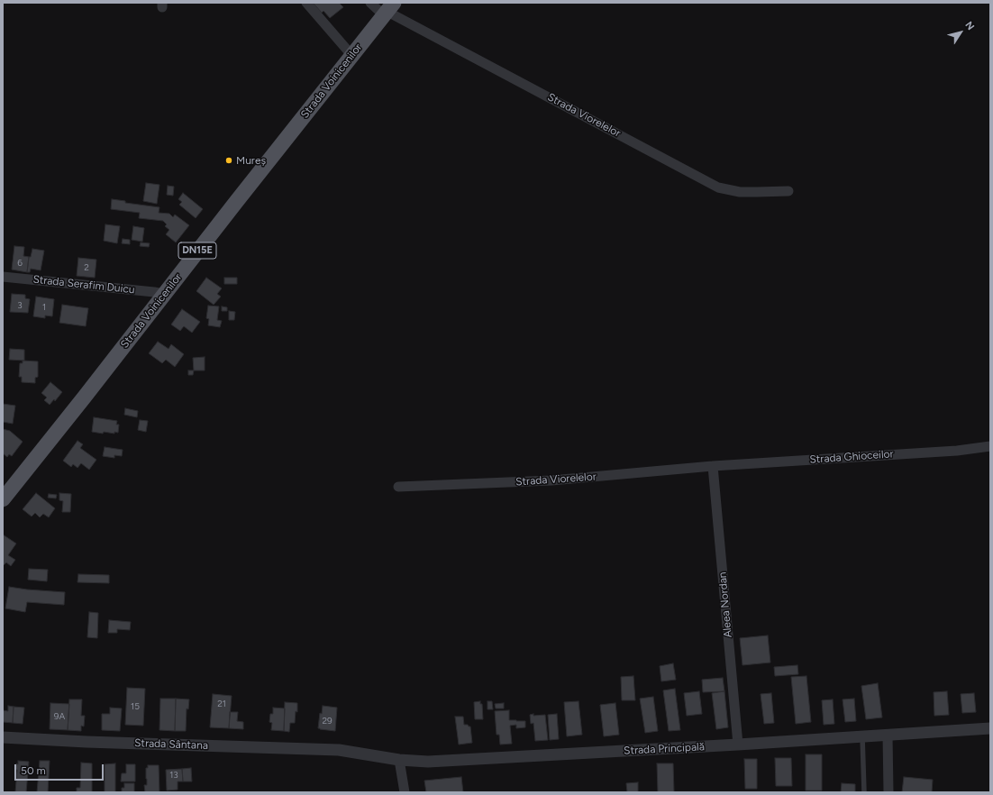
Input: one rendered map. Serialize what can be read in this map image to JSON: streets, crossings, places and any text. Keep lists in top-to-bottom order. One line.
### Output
{"streets":{"main road":["Strada Voinicenilor","DN15E"],"street":["Strada Viorelelor","Strada Serafim Duicu","Strada Ghioceilor","Aleea Nordan","Strada Sântana","Strada Principală"]},"crossings":[["Strada Voinicenilor","Strada Viorelelor"],["Strada Voinicenilor","Strada Serafim Duicu"],["Strada Viorelelor","Strada Ghioceilor"],["Strada Viorelelor","Aleea Nordan"],["Strada Ghioceilor","Aleea Nordan"],["Aleea Nordan","Strada Principală"],["Strada Sântana","Strada Principală"]],"places":["Mureș"],"house_numbers":["6","2","3","1","21","15","9A","29","13"],"scale_bar":"50 m","north":"top right"}
